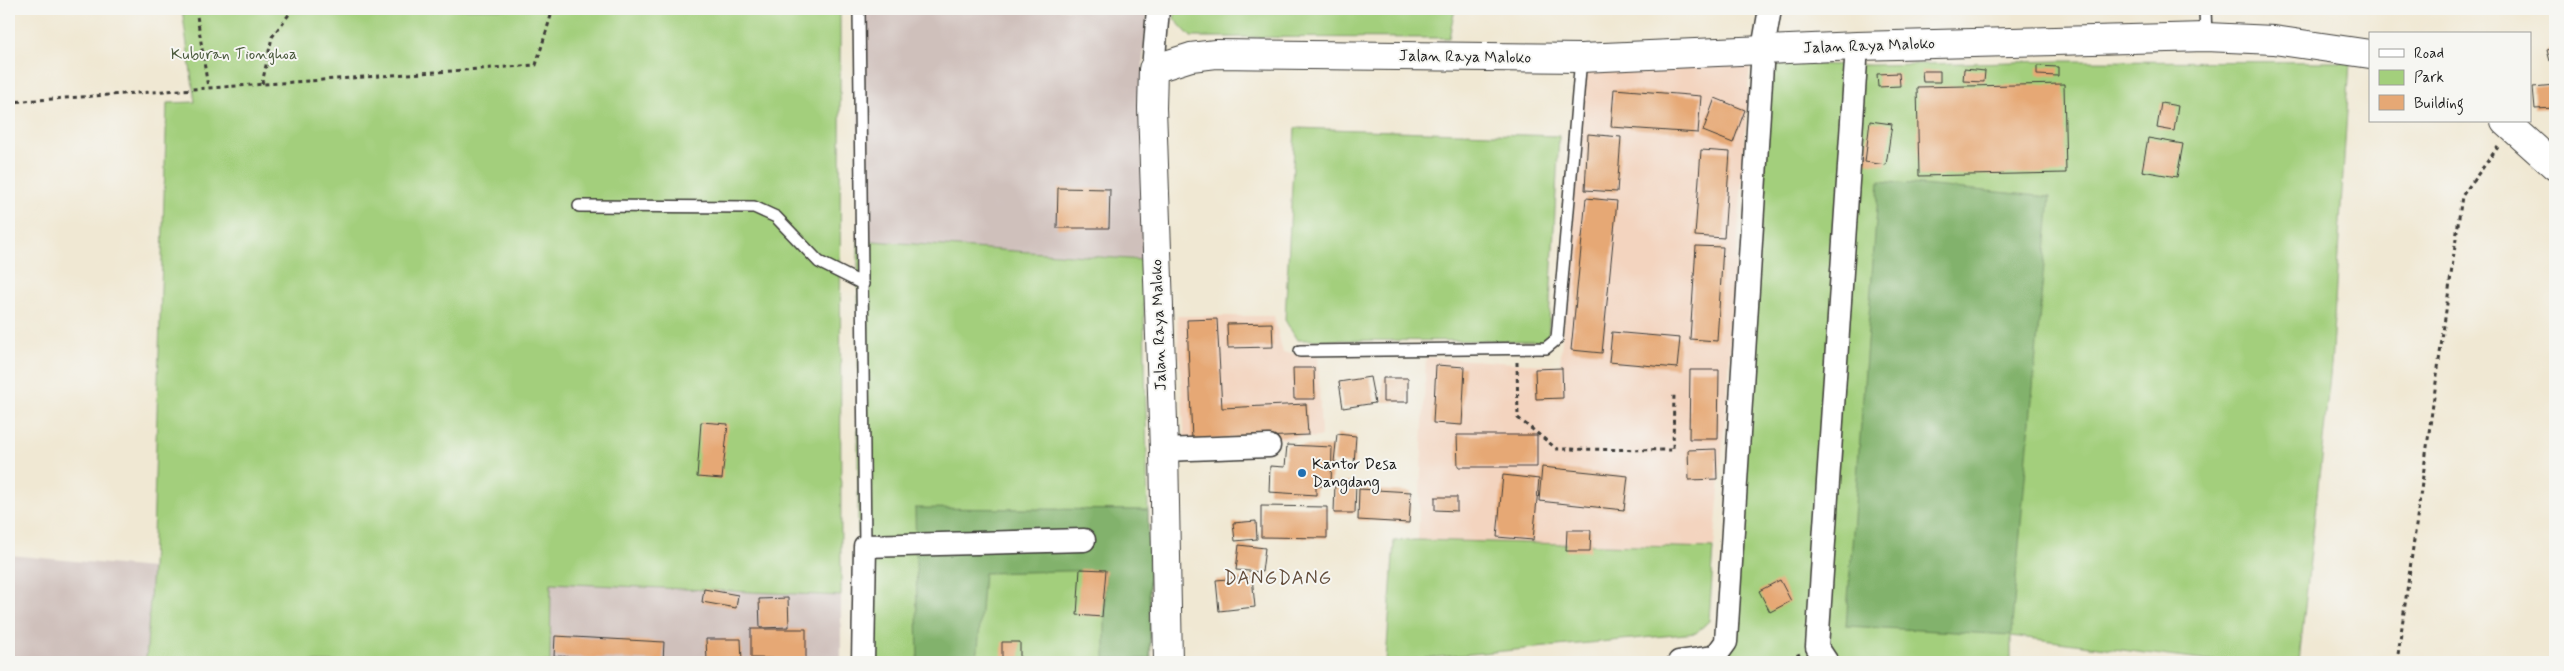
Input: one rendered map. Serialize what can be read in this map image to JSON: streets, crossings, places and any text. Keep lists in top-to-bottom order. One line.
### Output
{"streets":{"street":["Jalan Raya Maloko"]},"districts":["DANGDANG"],"parks":["Kuburan Tionghoa"],"places":["Kantor Desa Dangdang"],"legend":["Road","Park","Building"]}
